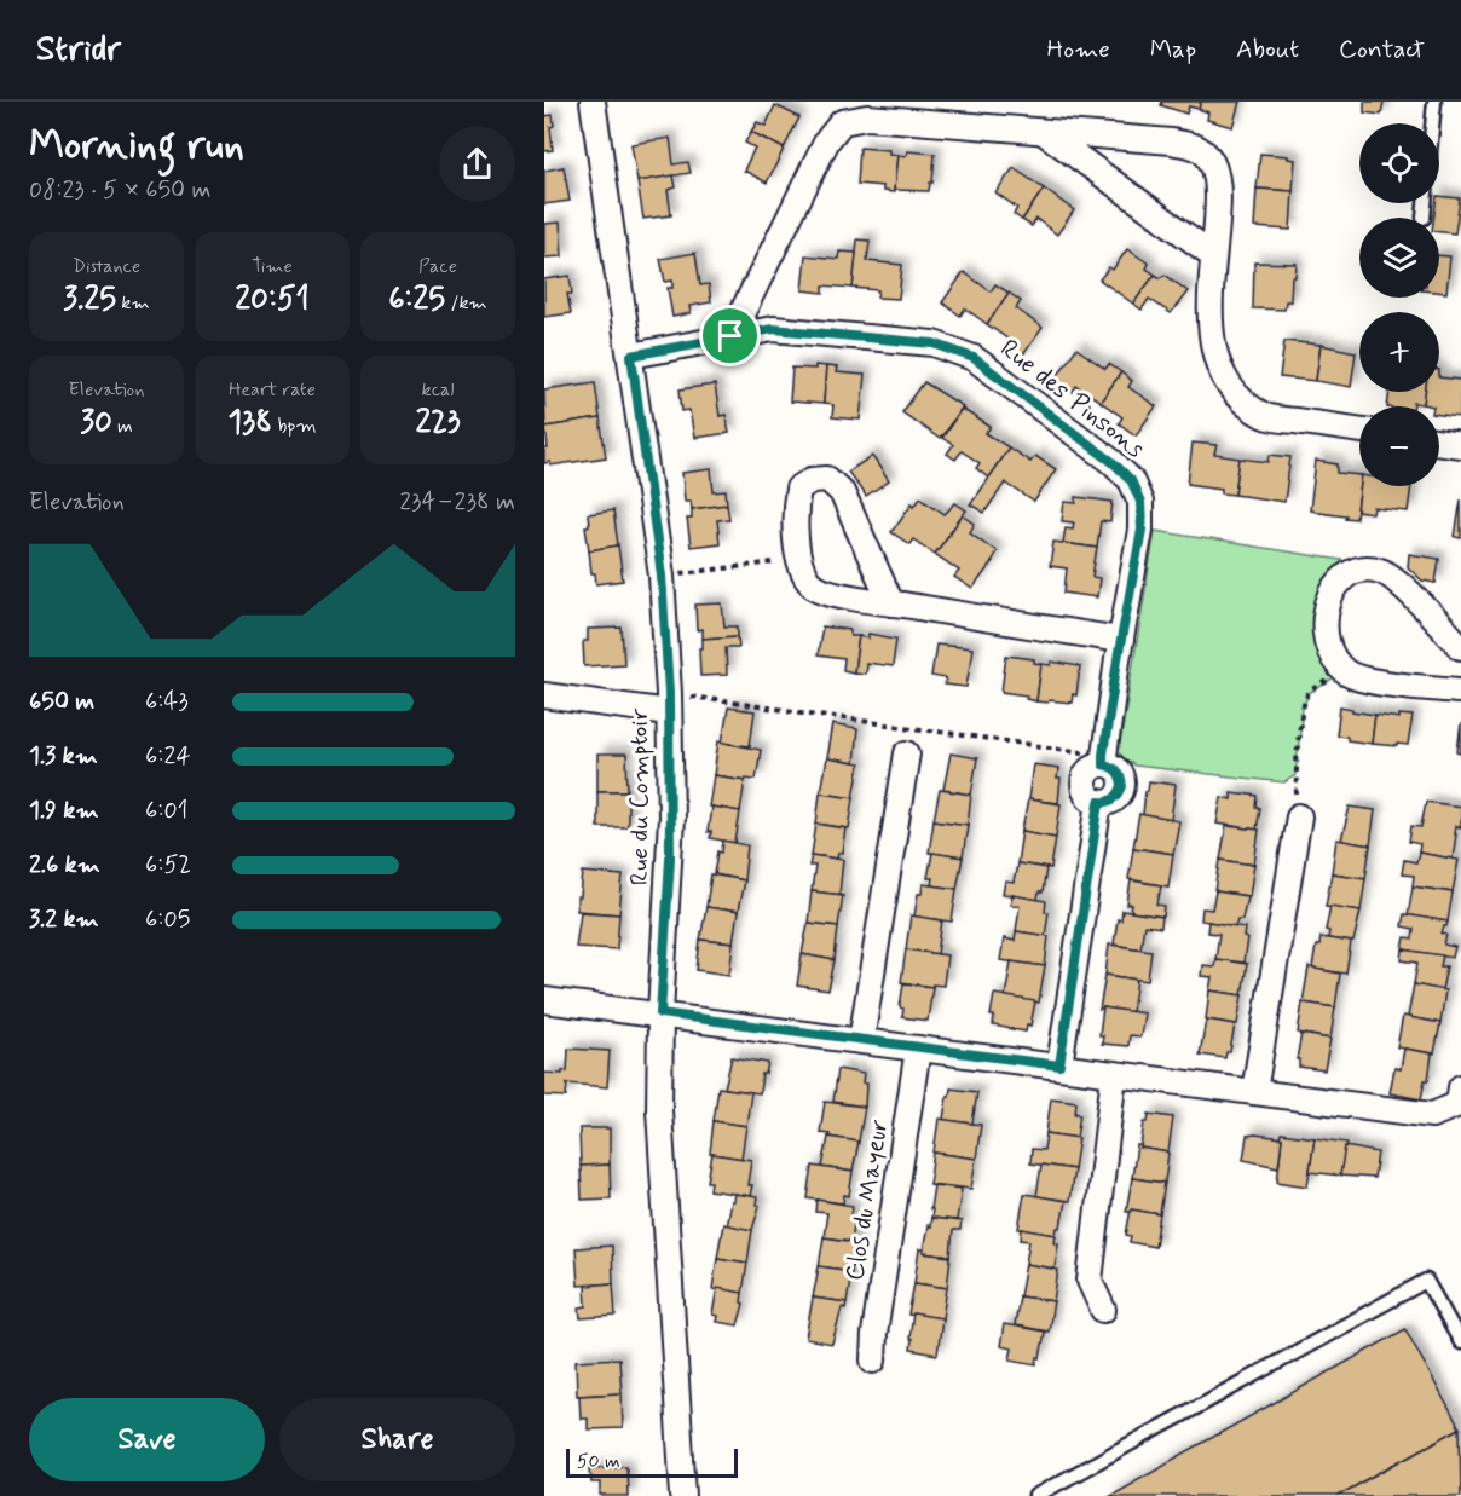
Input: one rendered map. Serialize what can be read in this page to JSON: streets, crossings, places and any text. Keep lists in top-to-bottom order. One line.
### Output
{"streets":{"street":["Rue des Pinsons","Rue du Comptoir","Clos du Mayeur"]},"crossings":[["Rue des Pinsons","Rue du Comptoir"]],"scale_bar":"50 m","page":{"header":"Stridr","nav":["Home","Map","About","Contact"],"heading":["Morning run","08:23 · 5 × 650 m"],"map_buttons":["+","−"],"stats":[["Distance","3.25 km"],["Time","20:51"],["Pace","6:25 /km"],["Elevation","30 m"],["Heart rate","138 bpm"],["kcal","223"]],"chart":["Elevation","234–238 m"],"list":[{"name":"650 m","note":"6:43"},{"name":"1.3 km","note":"6:24"},{"name":"1.9 km","note":"6:01"},{"name":"2.6 km","note":"6:52"},{"name":"3.2 km","note":"6:05"}],"buttons":["Save","Share"],"scale":"50 m"}}
